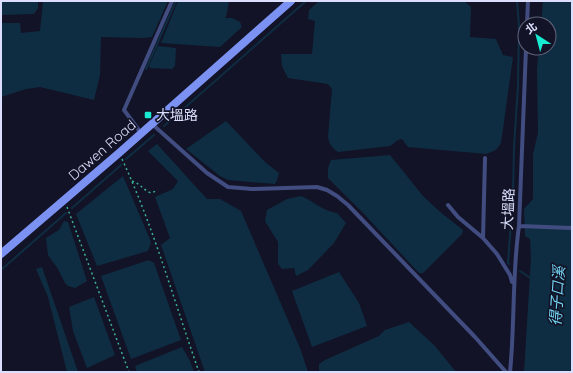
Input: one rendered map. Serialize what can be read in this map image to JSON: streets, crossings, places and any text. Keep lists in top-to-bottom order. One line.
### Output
{"streets":{"street":["Dawen Road"],"lane":["大塭路"]},"water":["得子口溪"],"places":{"transit":["大塭路"]},"north":"top left"}
